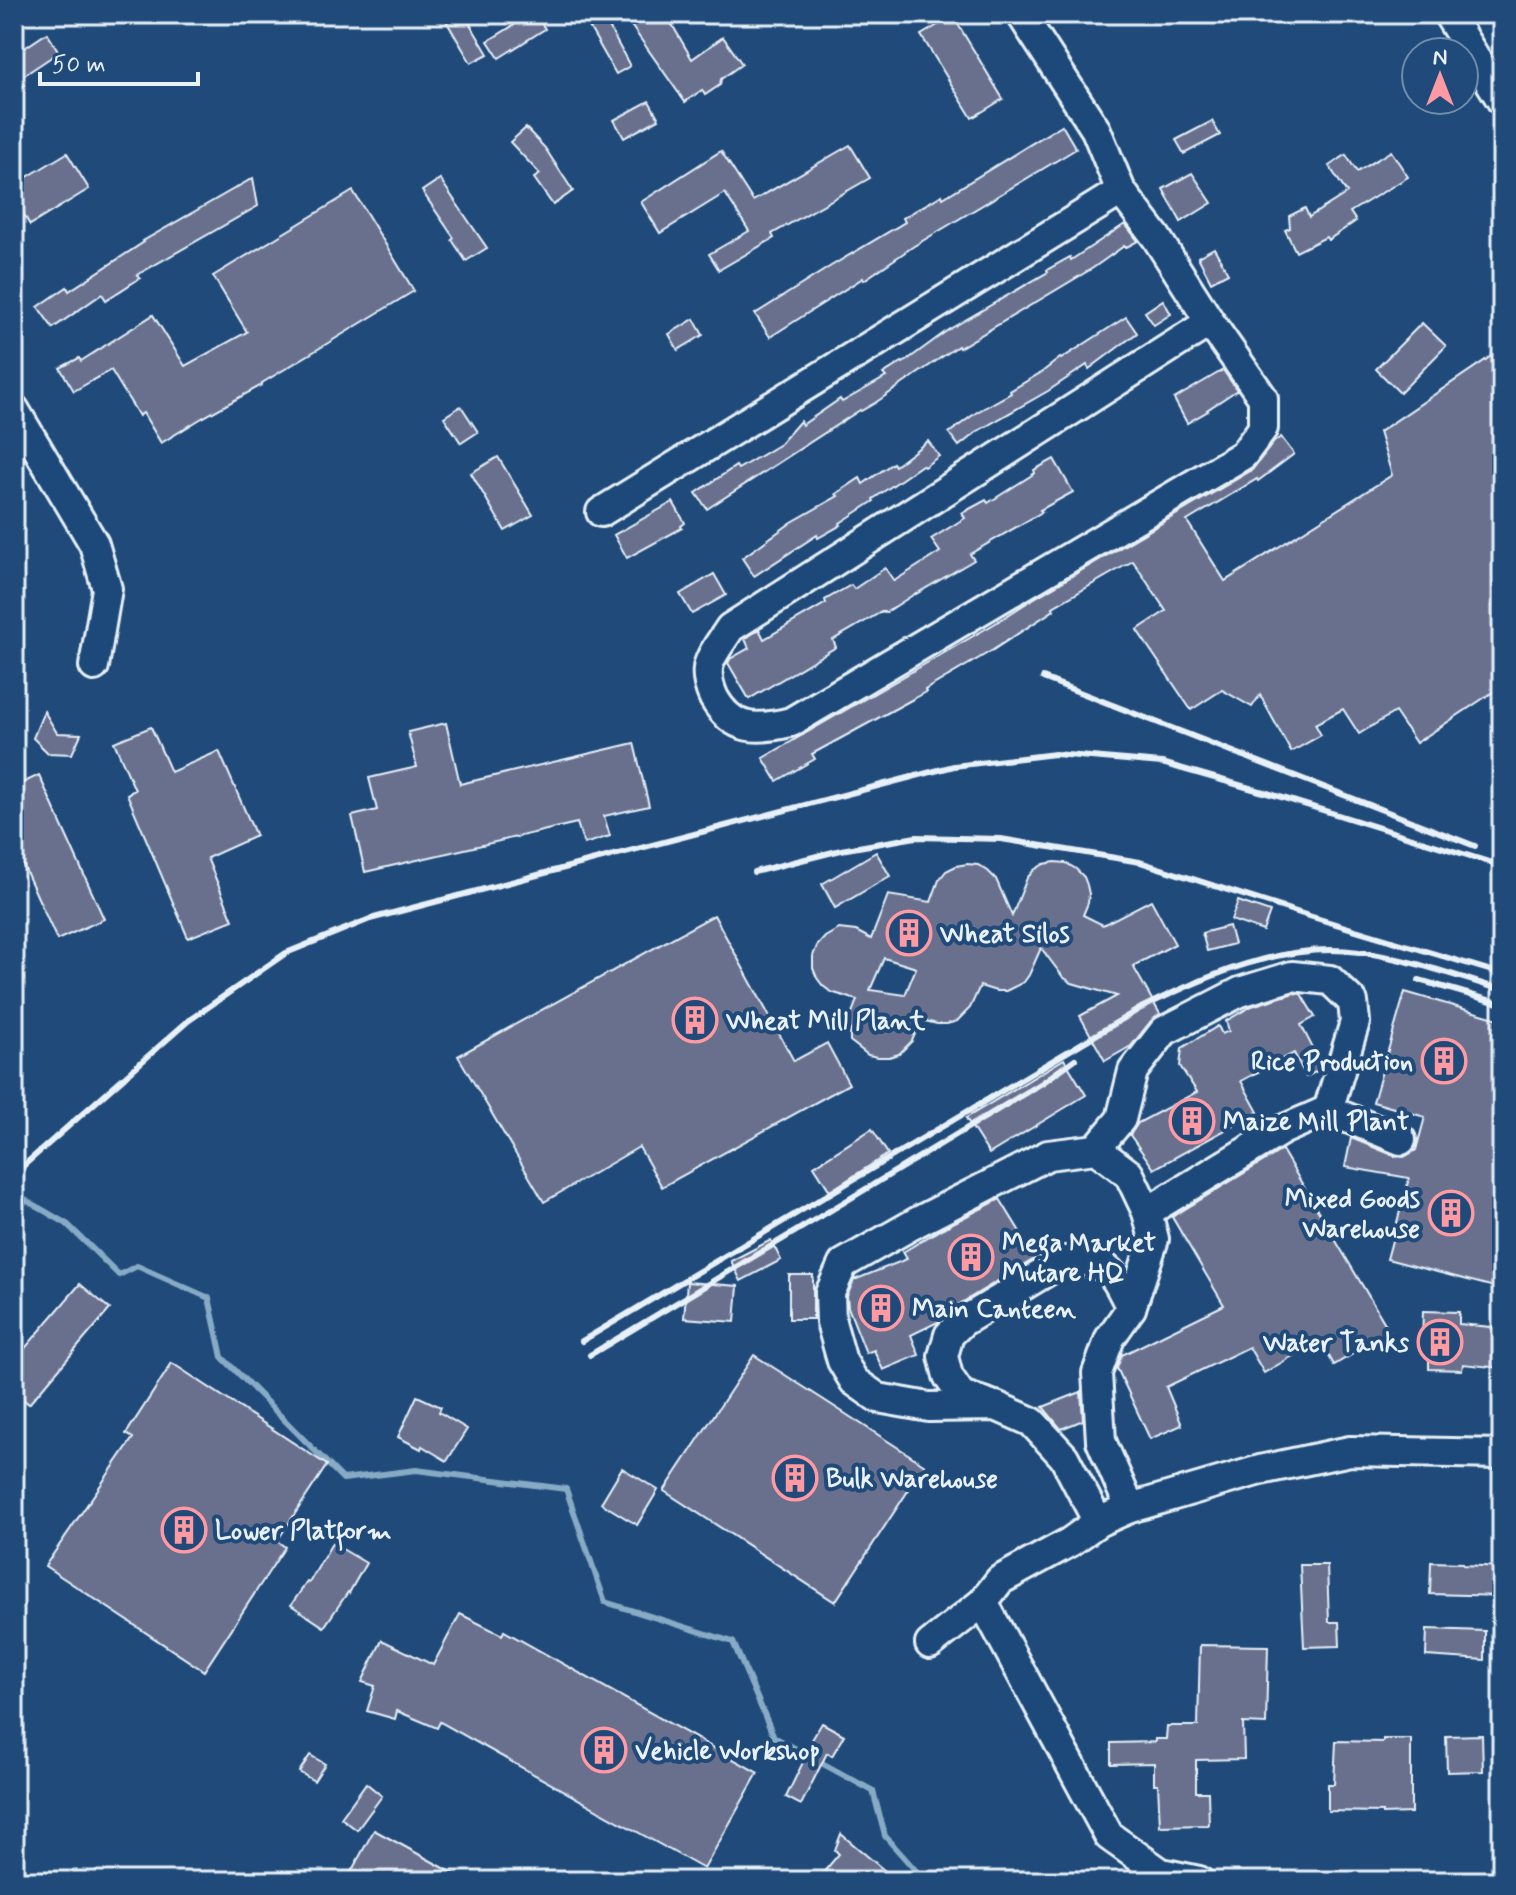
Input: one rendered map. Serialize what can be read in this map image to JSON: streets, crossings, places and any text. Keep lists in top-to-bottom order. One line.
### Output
{"places":{"building":["Wheat Silos","Wheat Mill Plant","Rice Production","Maize Mill Plant","Mixed Goods Warehouse","Mega Market Mutare HQ","Main Canteen","Water Tanks","Bulk Warehouse","Lower Platform","Vehicle Workshop"]},"scale_bar":"50 m","north":"top"}
